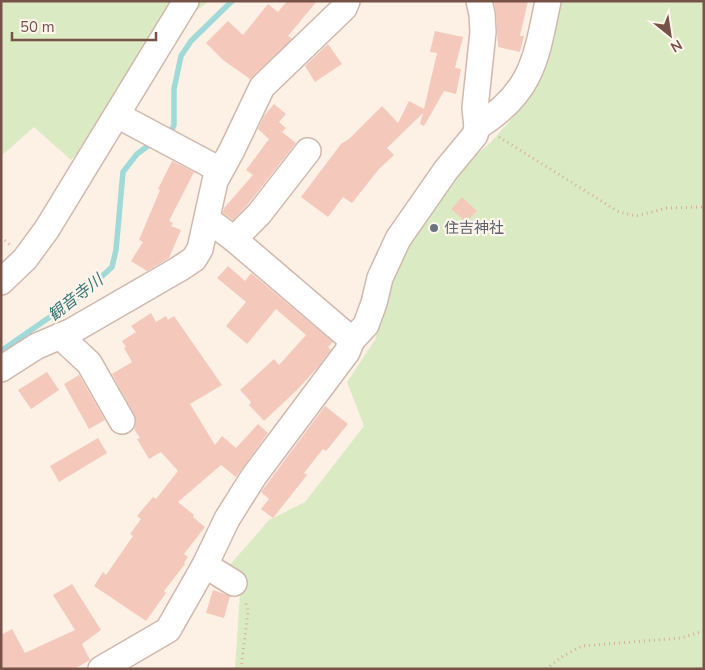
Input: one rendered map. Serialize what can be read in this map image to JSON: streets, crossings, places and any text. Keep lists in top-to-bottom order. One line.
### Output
{"water":["観音寺川"],"places":["住吉神社"],"scale_bar":"50 m","north":"bottom right"}
